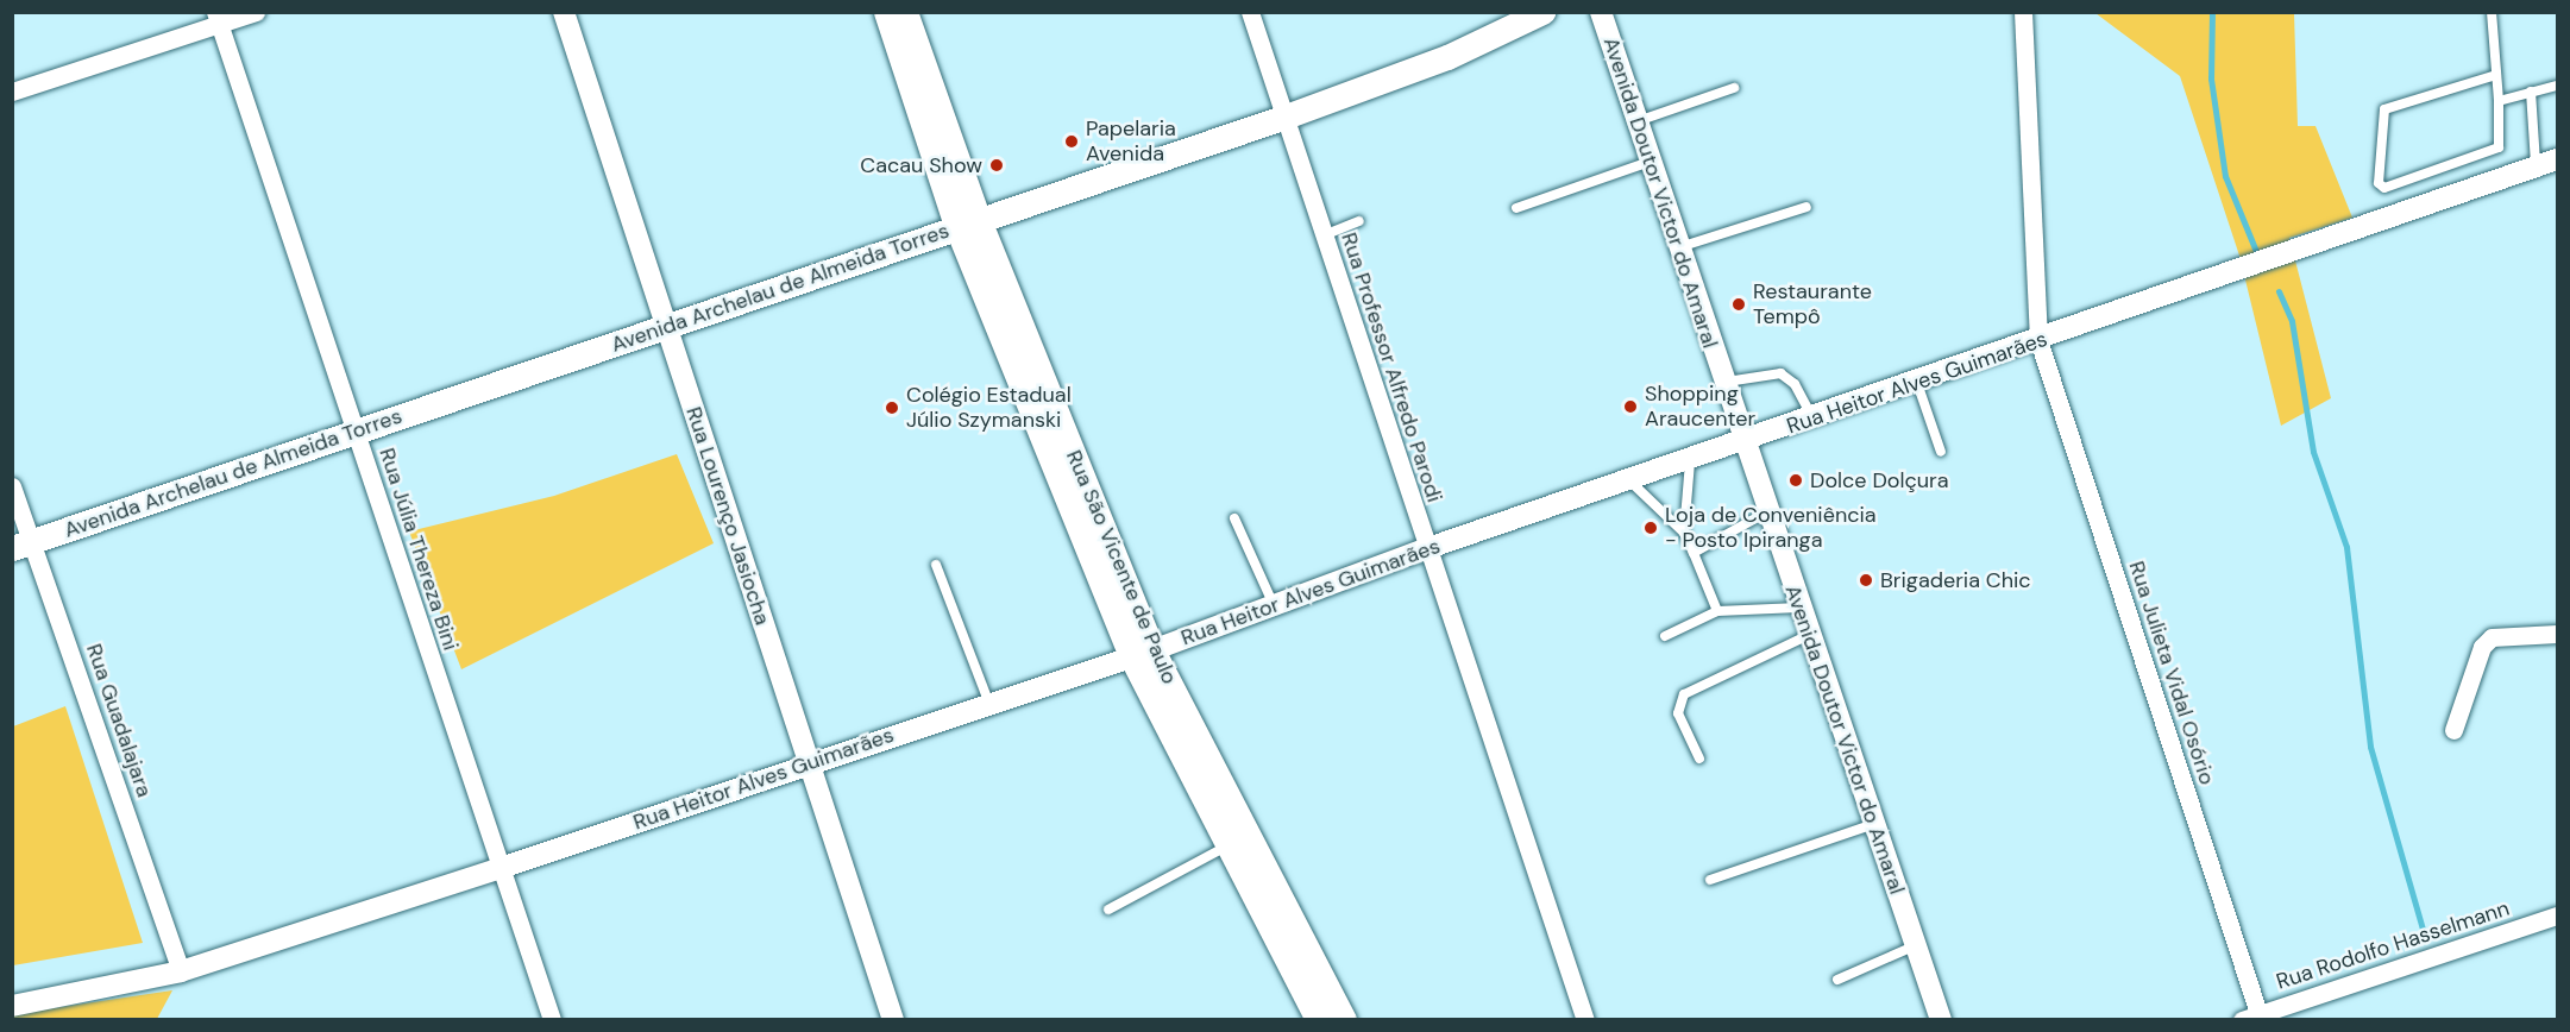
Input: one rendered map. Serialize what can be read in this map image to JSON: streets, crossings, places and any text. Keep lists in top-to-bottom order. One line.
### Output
{"streets":{"main road":["Avenida Archelau de Almeida Torres","Rua São Vicente de Paulo"],"street":["Avenida Doutor Victor do Amaral","Rua Professor Alfredo Parodi","Rua Heitor Alves Guimarães","Rua Lourenço Jasiocha","Rua Júlia Thereza Bini","Rua Julieta Vidal Osório","Rua Guadalajara","Rua Rodolfo Hasselmann"]},"crossings":[["Avenida Doutor Victor do Amaral","Rua Heitor Alves Guimarães"],["Avenida Archelau de Almeida Torres","Rua Professor Alfredo Parodi"],["Avenida Archelau de Almeida Torres","Rua Lourenço Jasiocha"],["Avenida Archelau de Almeida Torres","Rua Júlia Thereza Bini"],["Avenida Archelau de Almeida Torres","Rua São Vicente de Paulo"],["Avenida Archelau de Almeida Torres","Rua Guadalajara"],["Rua Professor Alfredo Parodi","Rua Heitor Alves Guimarães"],["Rua Heitor Alves Guimarães","Rua Lourenço Jasiocha"],["Rua Heitor Alves Guimarães","Rua Júlia Thereza Bini"],["Rua Heitor Alves Guimarães","Rua São Vicente de Paulo"],["Rua Heitor Alves Guimarães","Rua Julieta Vidal Osório"],["Rua Heitor Alves Guimarães","Rua Guadalajara"],["Rua Julieta Vidal Osório","Rua Rodolfo Hasselmann"]],"places":["Papelaria Avenida","Cacau Show","Restaurante Tempô","Shopping Araucenter","Colégio Estadual Júlio Szymanski","Dolce Dolçura","Loja de Conveniência - Posto Ipiranga","Brigaderia Chic"]}
